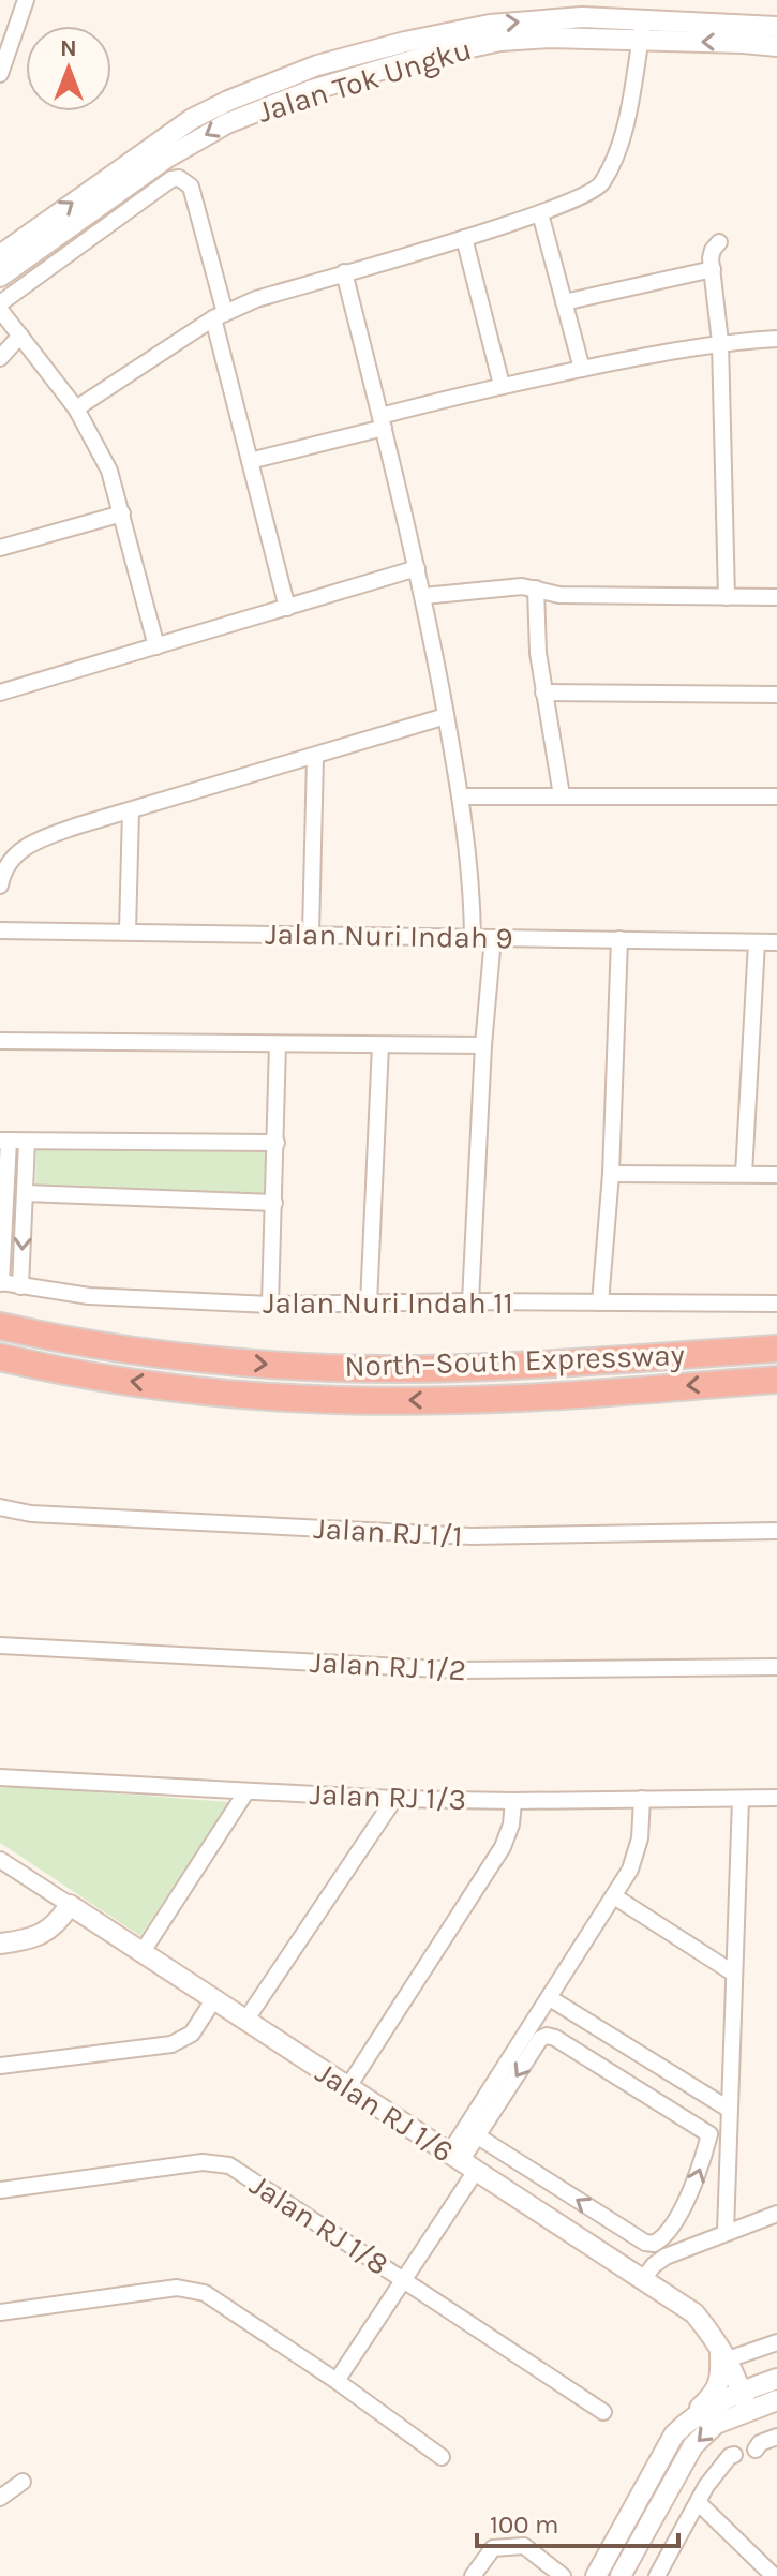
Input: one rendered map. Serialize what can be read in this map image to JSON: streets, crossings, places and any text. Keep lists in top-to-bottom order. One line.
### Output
{"streets":{"highway":["North–South Expressway"],"main road":["Jalan Tok Ungku","Jalan RJ 1/6"],"street":["Jalan Nuri Indah 9","Jalan Nuri Indah 11","Jalan RJ 1/1","Jalan RJ 1/2","Jalan RJ 1/3","Jalan RJ 1/8"]},"scale_bar":"100 m","north":"top"}
